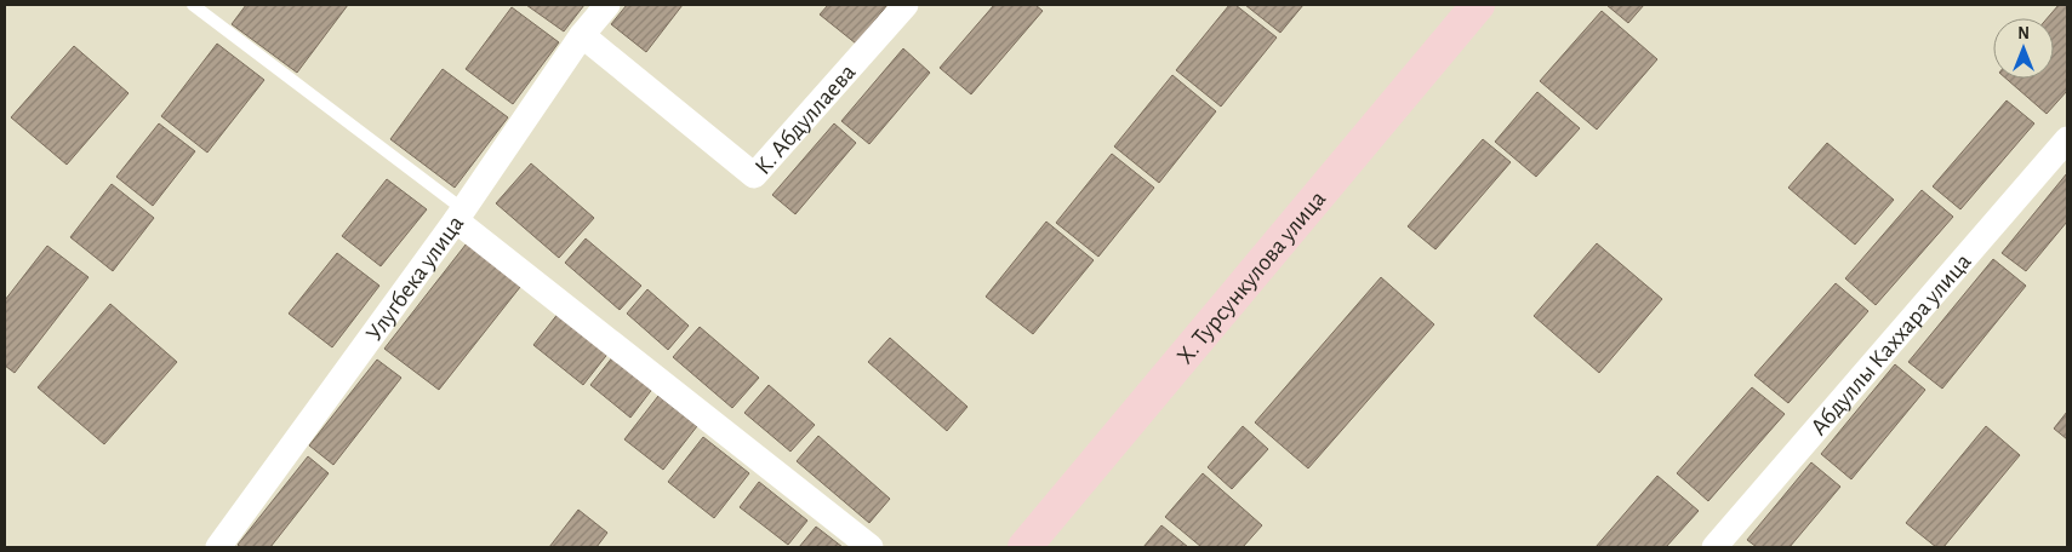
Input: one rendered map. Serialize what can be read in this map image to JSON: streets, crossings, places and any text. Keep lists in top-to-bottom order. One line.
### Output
{"streets":{"street":["К. Абдуллаева","Х. Турсункулова улица","Улугбека улица","Абдуллы Каххара улица"]},"crossings":[["К. Абдуллаева","Улугбека улица"]],"north":"top"}
